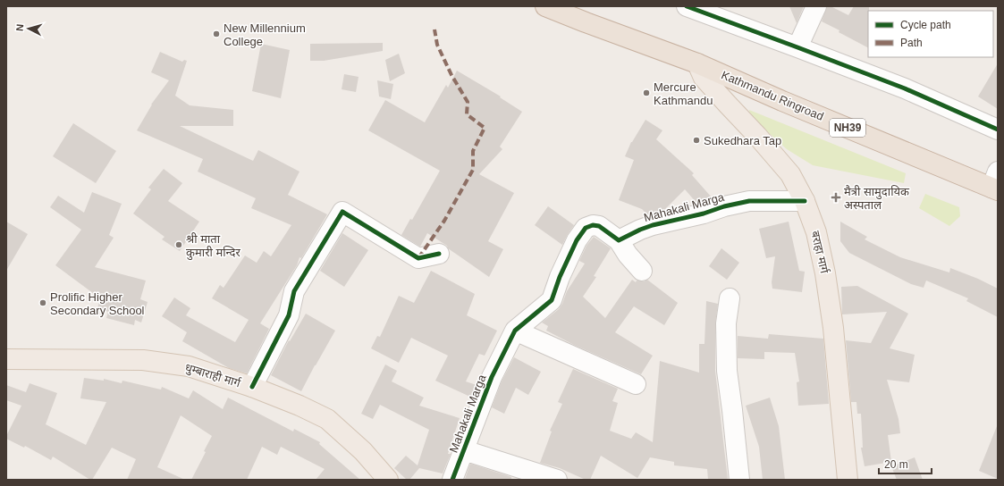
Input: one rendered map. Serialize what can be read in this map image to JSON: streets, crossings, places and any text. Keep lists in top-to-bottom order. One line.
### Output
{"streets":{"highway":["Kathmandu Ringroad","NH39"],"main road":["बराहा मार्ग","धुम्बाराही मार्ग"],"street":["Mahakali Marga"]},"crossings":[["Kathmandu Ringroad","बराहा मार्ग"],["Mahakali Marga","बराहा मार्ग"]],"places":{"other":["New Millennium College","Mercure Kathmandu","Sukedhara Tap","श्री माता कुमारी मन्दिर","Prolific Higher Secondary School"],"health":["मैत्री सामुदायिक अस्पताल"]},"legend":["Cycle path","Path"],"scale_bar":"20 m","north":"left"}
